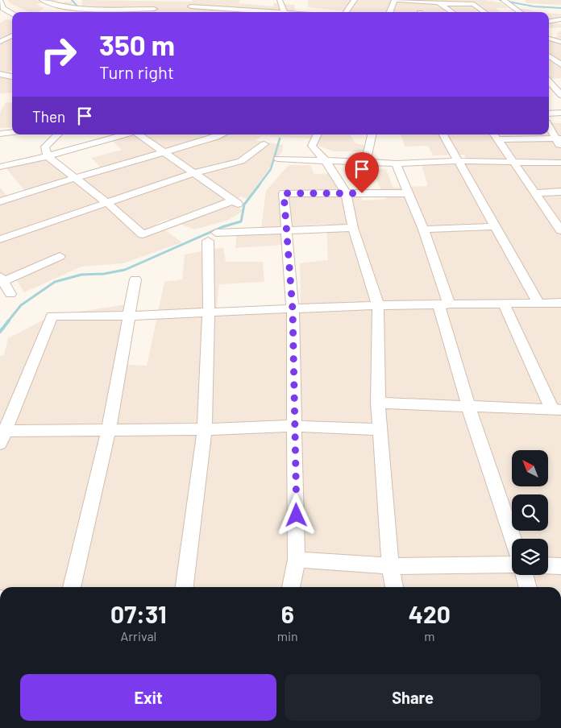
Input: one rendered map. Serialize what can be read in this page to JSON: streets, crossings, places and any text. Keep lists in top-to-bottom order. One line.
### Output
{"north":"top left","page":{"turn":["350 m","Turn right"],"then":"Then","eta":["07:31","Arrival","6","min","420","m"],"buttons":["Exit","Share"]}}
